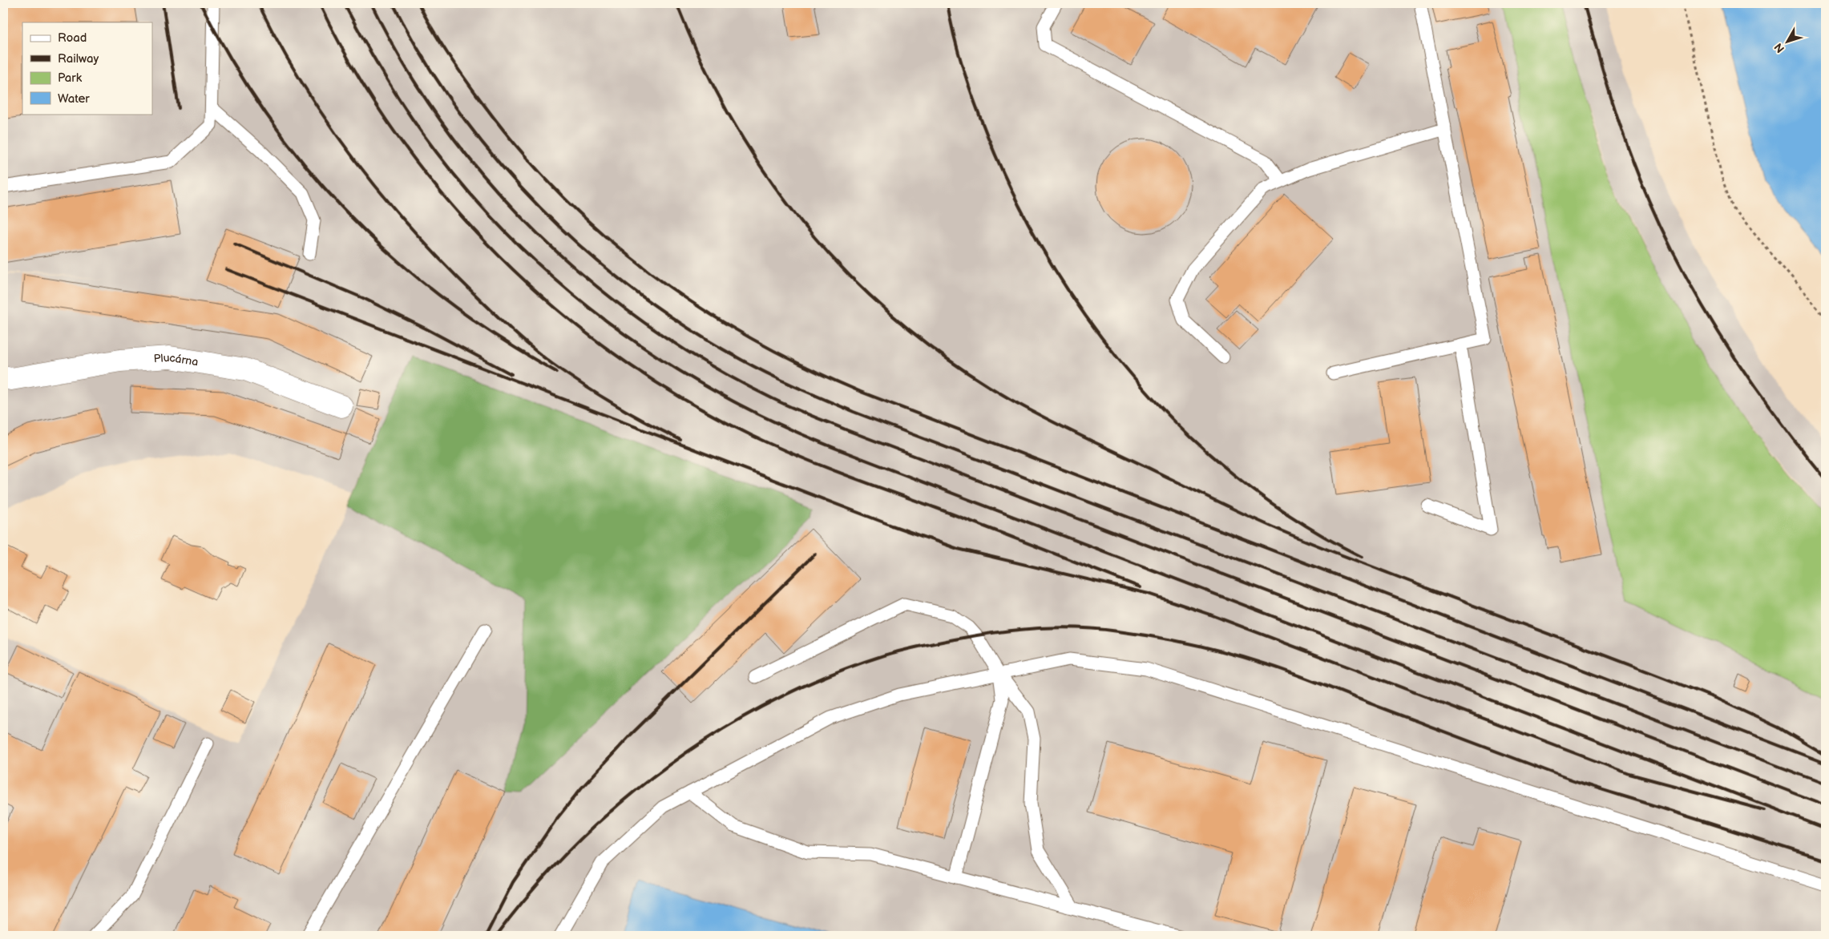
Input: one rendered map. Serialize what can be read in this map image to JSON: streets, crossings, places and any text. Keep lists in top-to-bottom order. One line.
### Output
{"streets":{"street":["Plucárna"]},"legend":["Road","Railway","Park","Water"],"north":"bottom left"}
